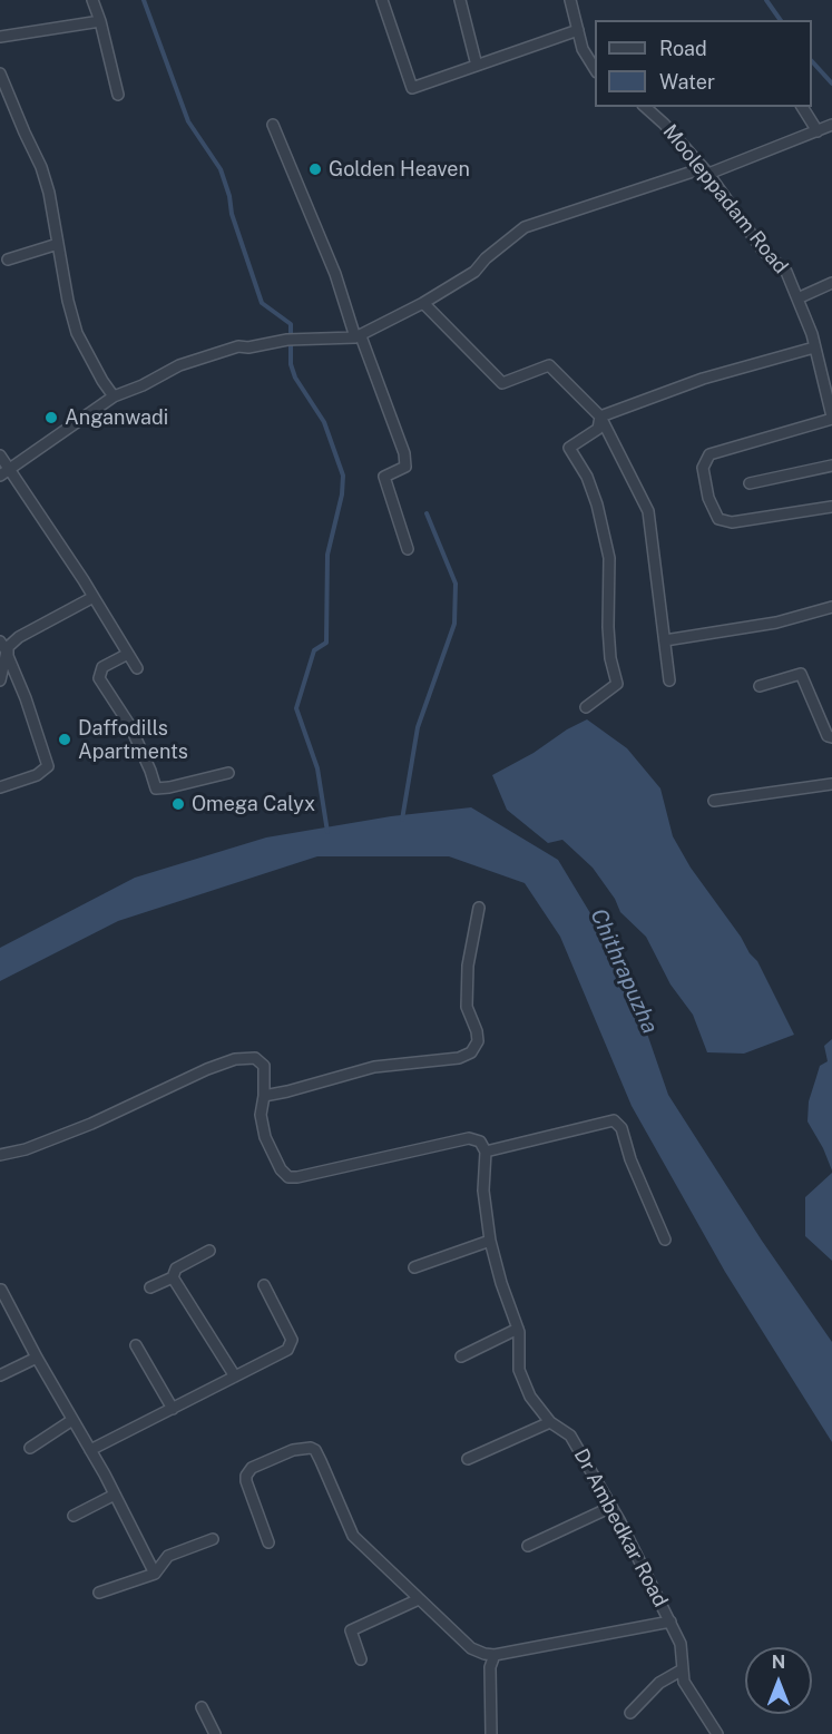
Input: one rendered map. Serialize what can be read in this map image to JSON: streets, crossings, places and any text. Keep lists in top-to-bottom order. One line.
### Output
{"streets":{"street":["Mooleppadam Road","Dr Ambedkar Road"]},"water":["Chithrapuzha"],"places":["Golden Heaven","Anganwadi","Daffodills Apartments","Omega Calyx"],"legend":["Road","Water"],"north":"top"}
